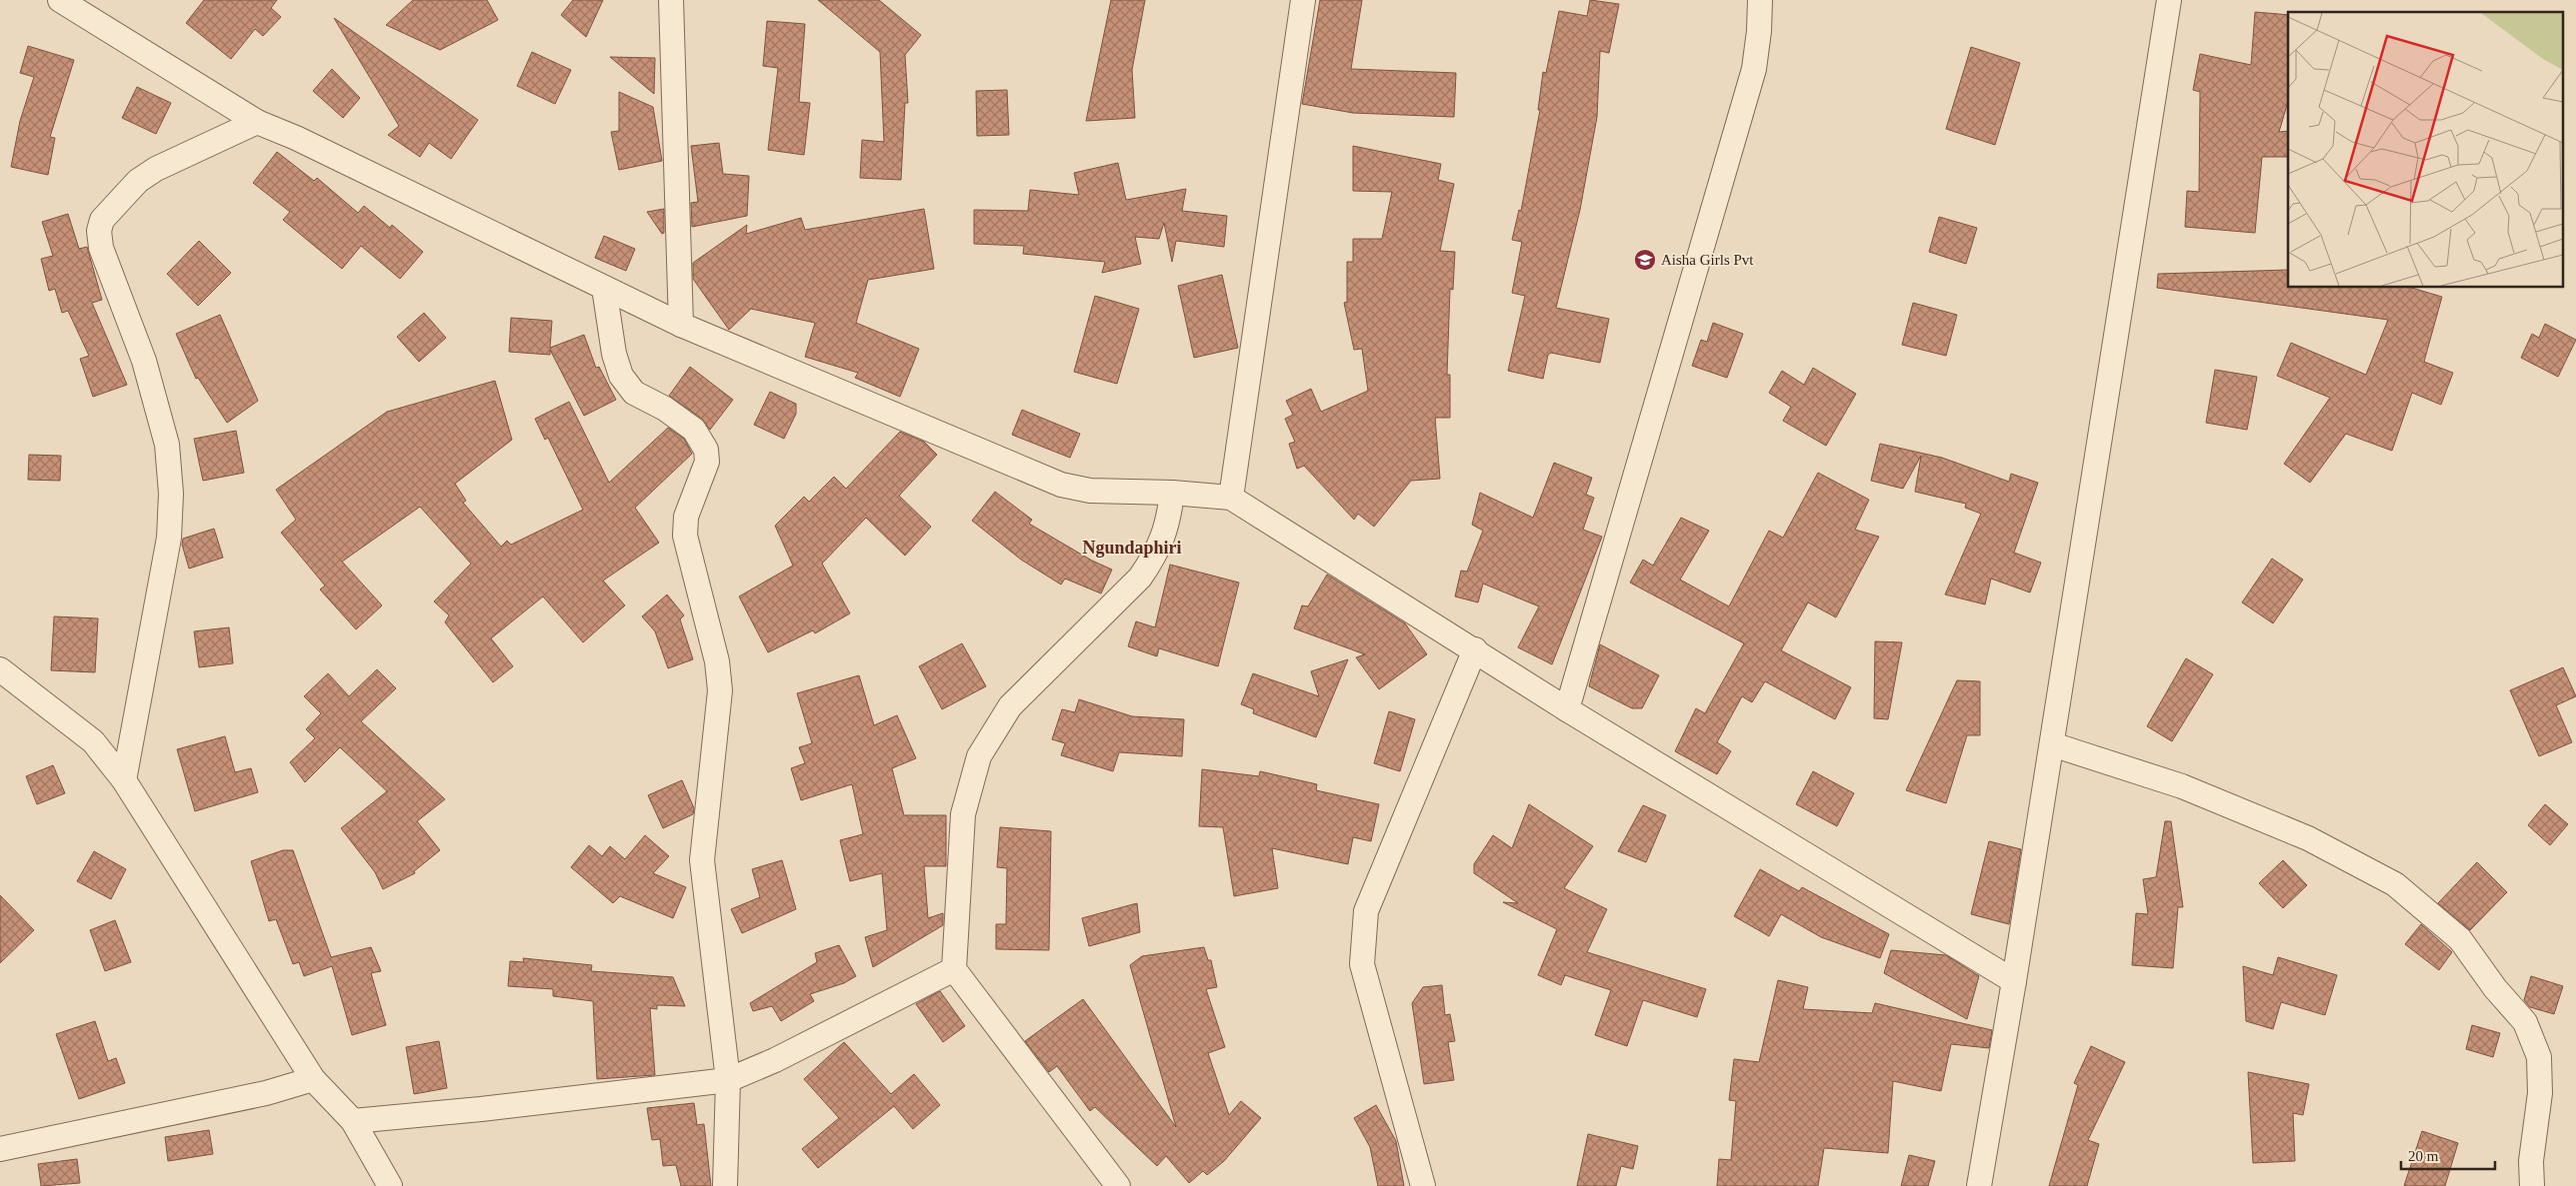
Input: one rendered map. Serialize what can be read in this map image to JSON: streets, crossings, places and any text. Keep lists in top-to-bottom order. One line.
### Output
{"districts":["Ngundaphiri"],"places":{"school or university":["Aisha Girls Pvt"]},"scale_bar":"20 m"}
